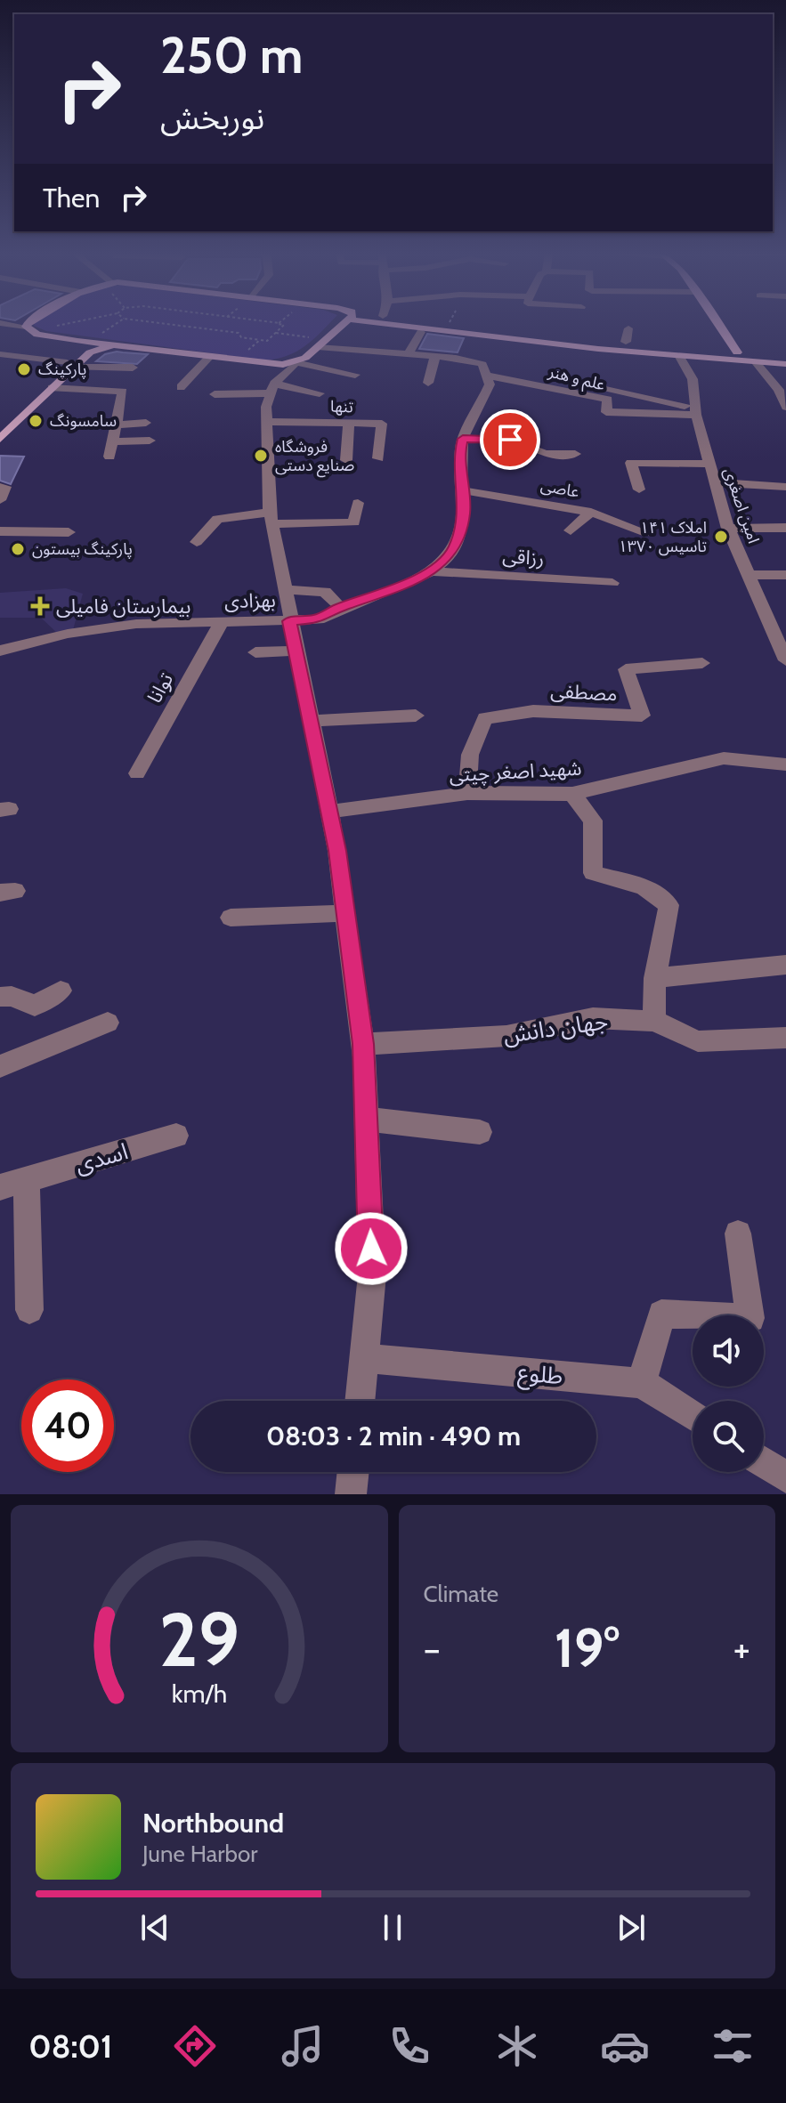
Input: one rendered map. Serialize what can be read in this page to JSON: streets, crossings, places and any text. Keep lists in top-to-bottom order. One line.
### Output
{"streets":{"street":["علم و هنر","تنها","عاصی","امین اصغری","رزاقی","بهزادی","توانا","مصطفی","شهید اصغر چیتی","جهان دانش","اسدی","طلوع"]},"crossings":[["علم و هنر","امین اصغری"],["رزاقی","بهزادی"],["بهزادی","توانا"],["مصطفی","شهید اصغر چیتی"]],"places":{"other":["پارکینگ","سامسونگ","فروشگاه صنایع دستی","املاک ۱۴۱ تاسیس ۱۳۷۰","پارکینگ بیستون"],"health":["بیمارستان فامیلی"]},"page":{"turn":["250 m","نوربخش"],"then":"Then","limit":"40","trip":"08:03 · 2 min · 490 m","tile":"Climate","heat":["−","19°","+"],"song":["Northbound","June Harbor"],"tabs":"08:01","gauge":["29","km/h"]}}
